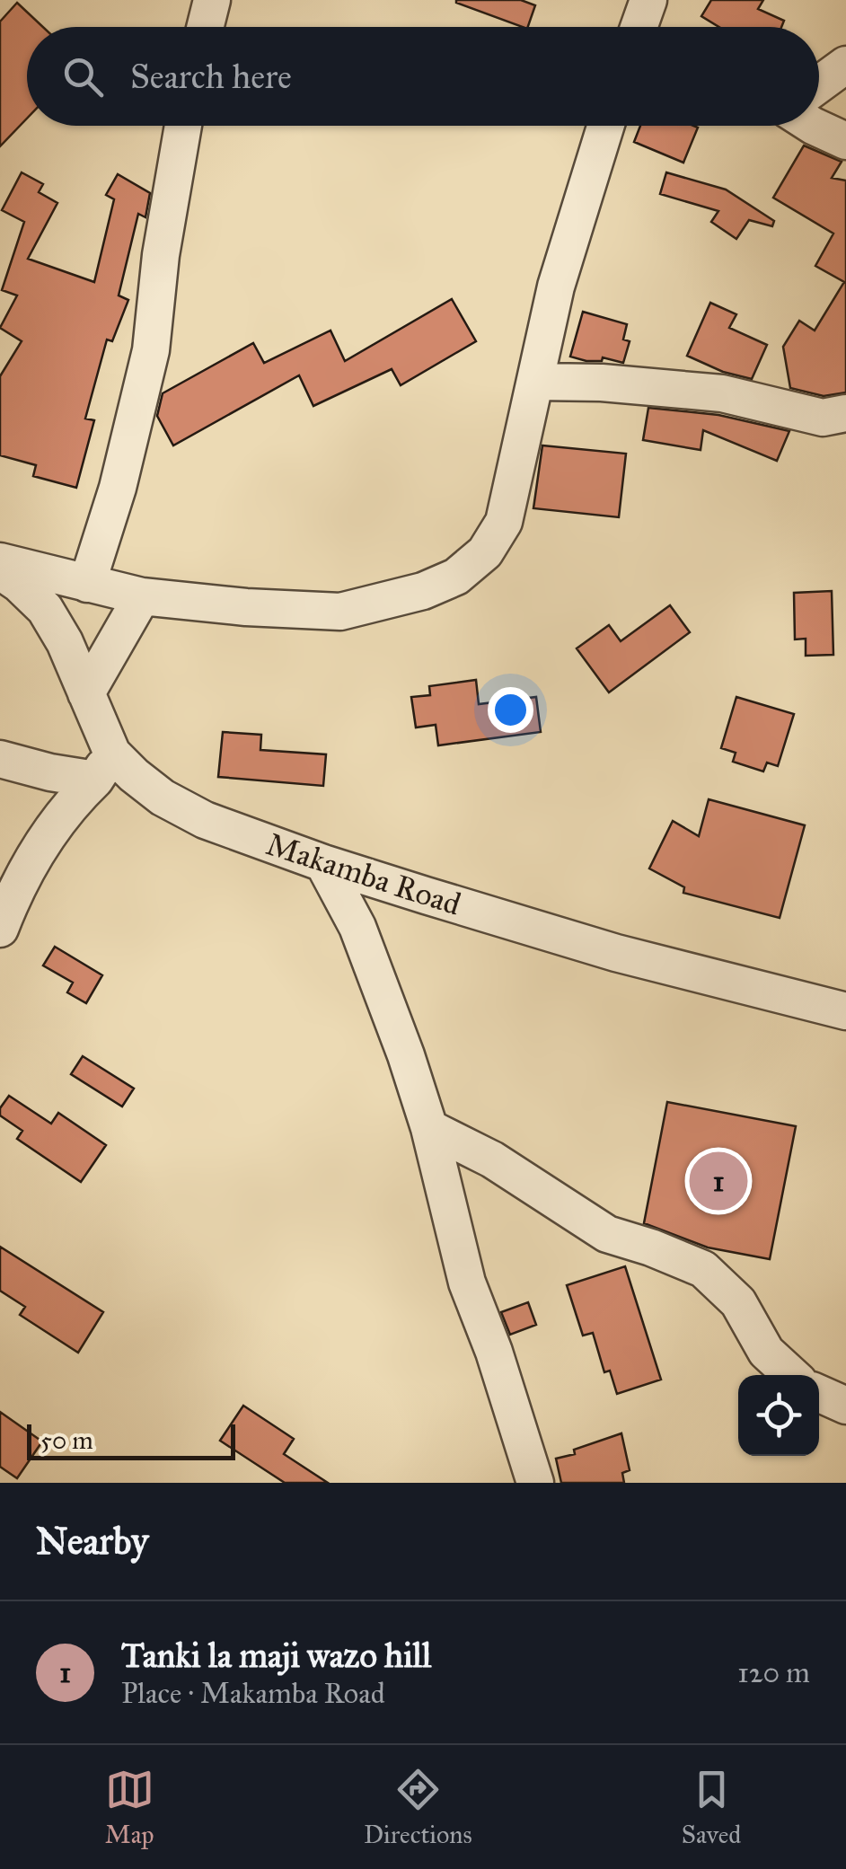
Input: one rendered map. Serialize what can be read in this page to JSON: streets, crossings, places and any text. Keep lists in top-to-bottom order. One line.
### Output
{"streets":{"street":["Makamba Road"]},"scale_bar":"50 m","page":{"search":"Search here","pins":"1","scale":"50 m","heading":"Nearby","list":[{"mark":"1","name":"Tanki la maji wazo hill","note":"Place · Makamba Road","value":"120 m"}],"nav":["Map","Directions","Saved"]}}
